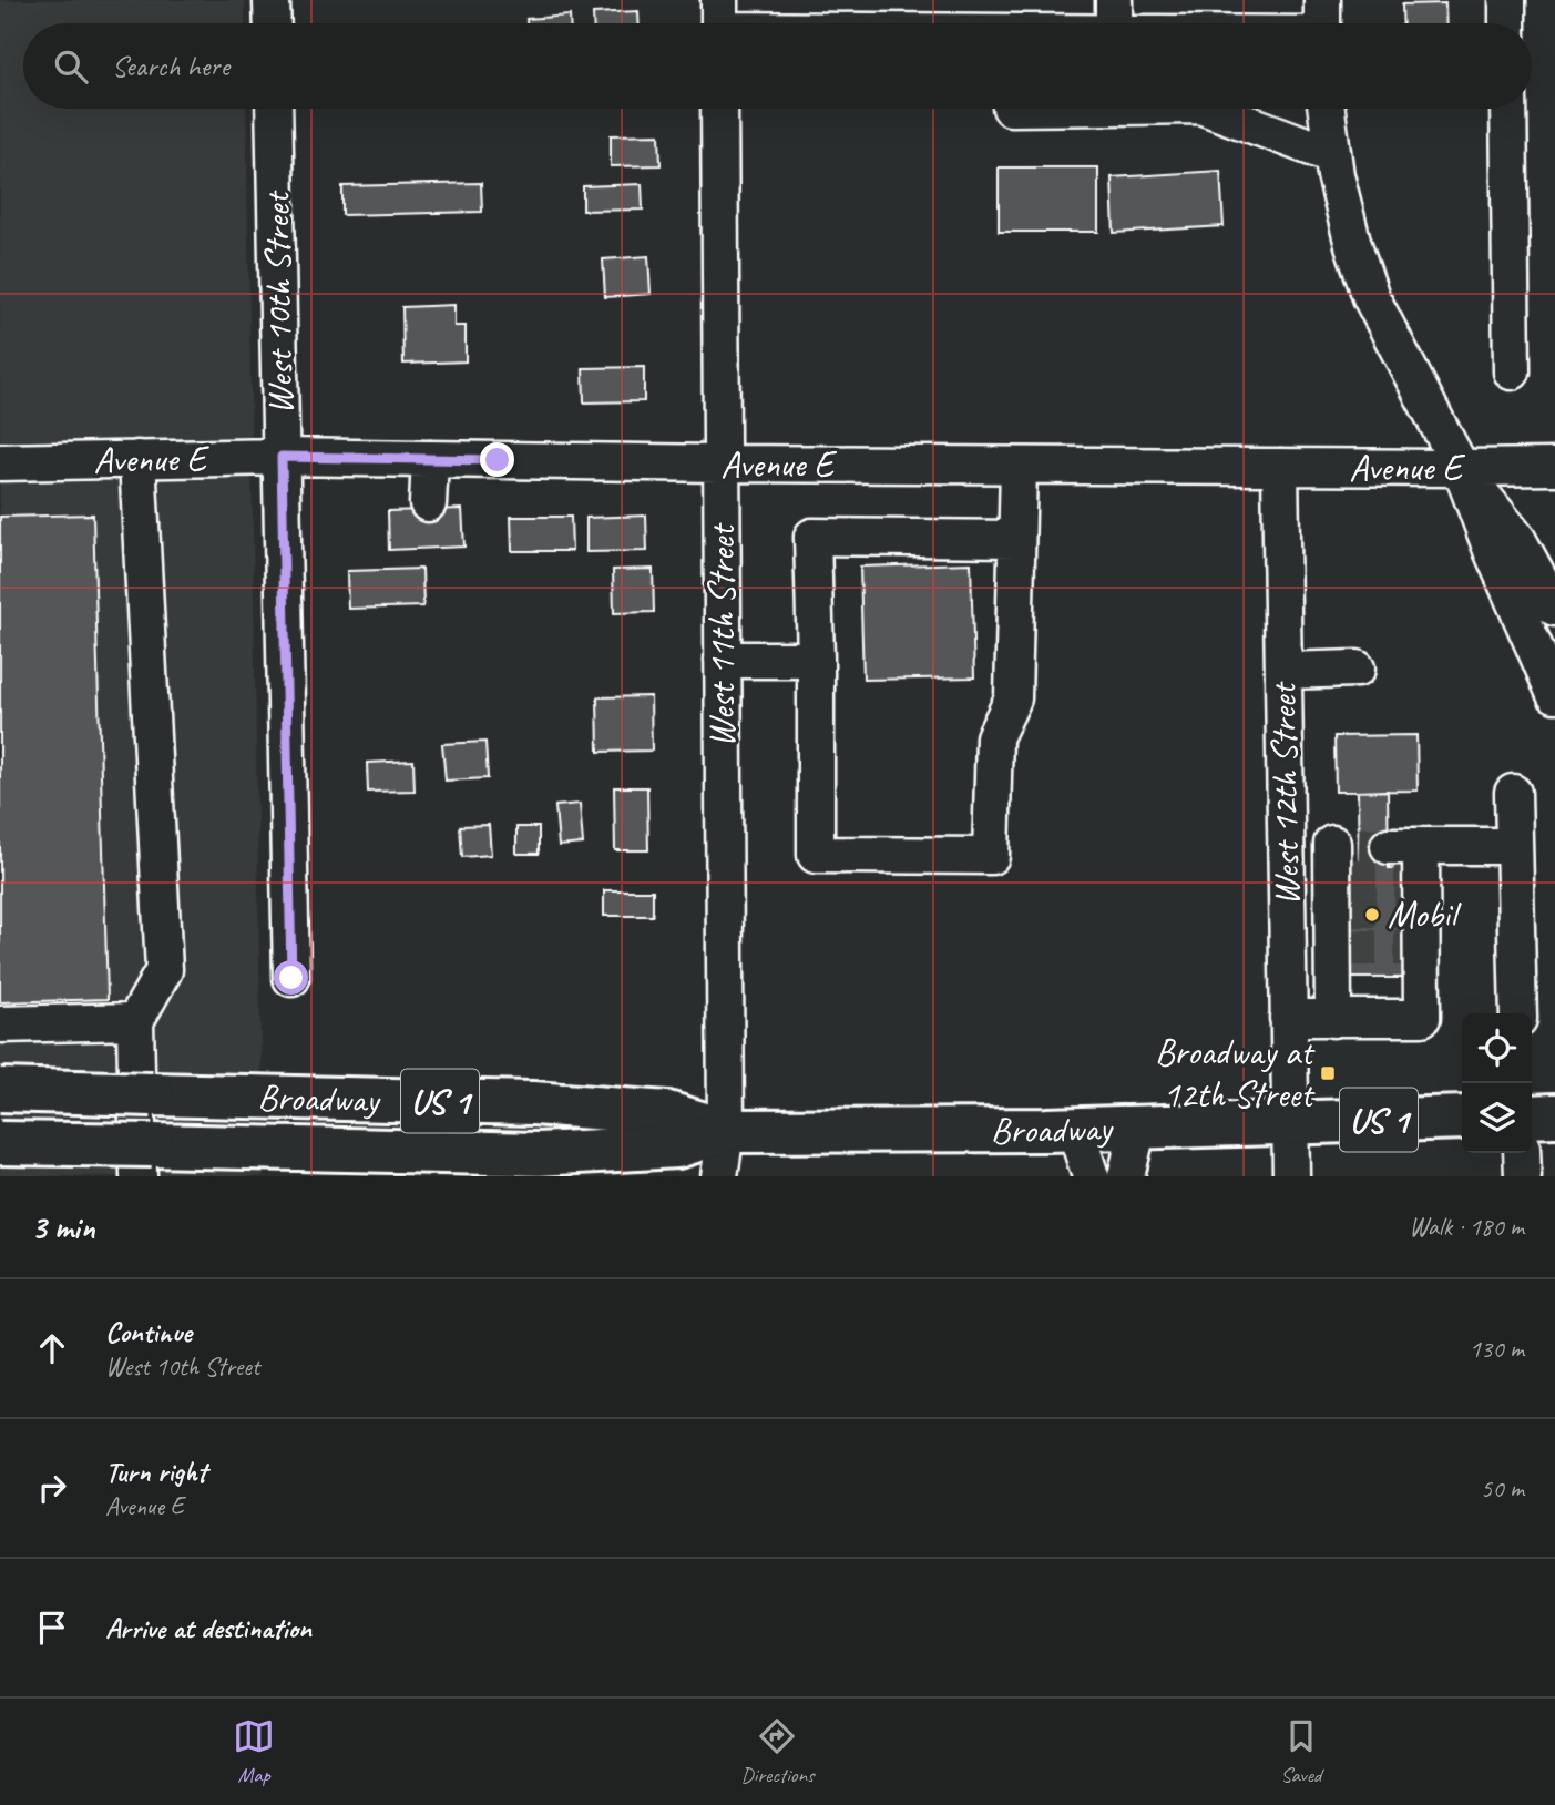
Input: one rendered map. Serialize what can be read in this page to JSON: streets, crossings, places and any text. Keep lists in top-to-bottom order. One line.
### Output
{"streets":{"main road":["Broadway","US 1"],"street":["West 10th Street","Avenue E","West 11th Street","West 12th Street"]},"crossings":[["West 10th Street","Avenue E"],["Avenue E","West 11th Street"],["Avenue E","West 12th Street"],["West 11th Street","Broadway"],["West 12th Street","Broadway"]],"places":{"other":["Mobil"],"transit":["Broadway at 12th Street"]},"page":{"search":"Search here","heading":["3 min","Walk · 180 m"],"list":[["Continue","West 10th Street","130 m"],["Turn right","Avenue E","50 m"],"Arrive at destination"],"nav":["Map","Directions","Saved"]}}
